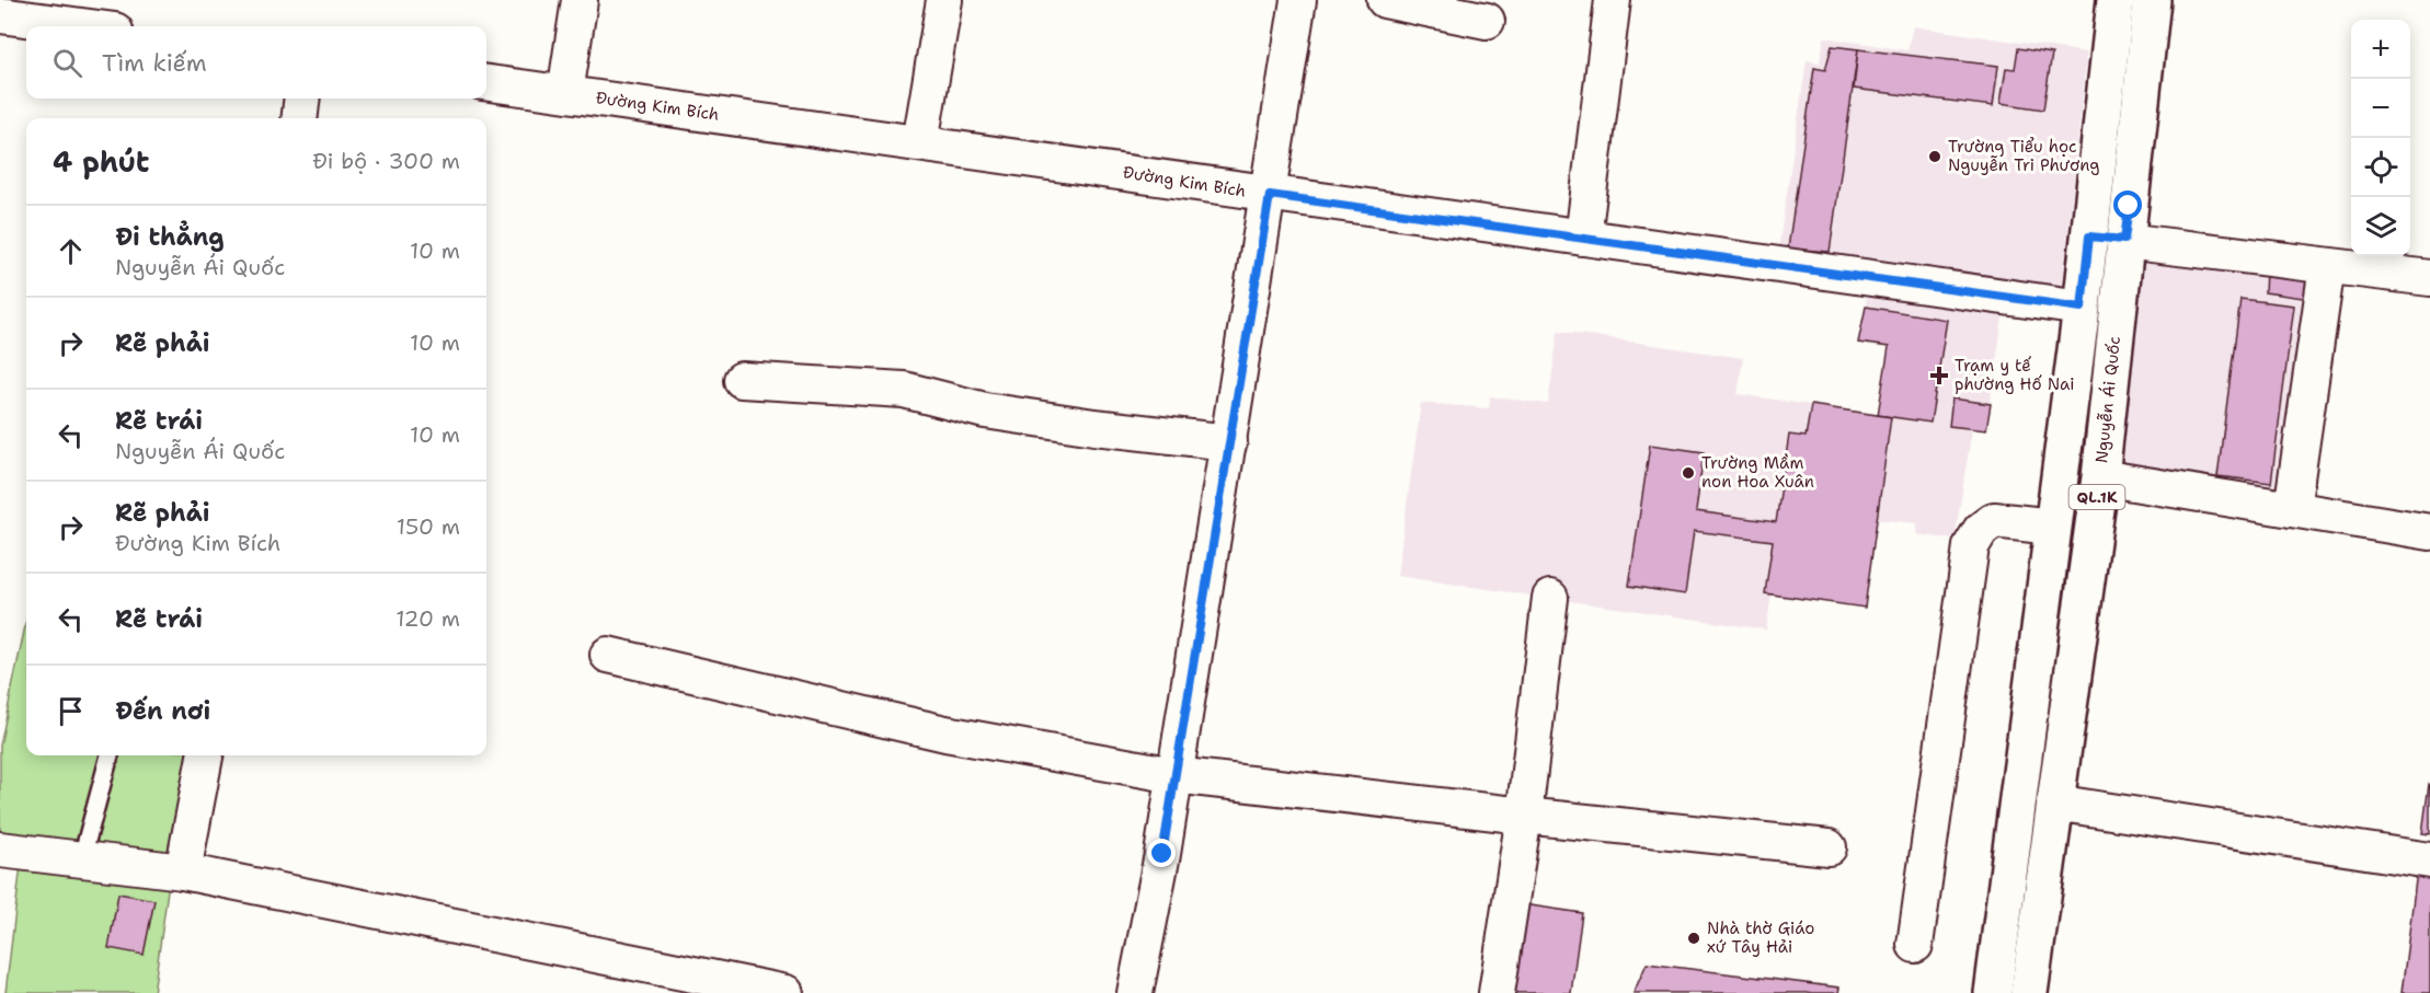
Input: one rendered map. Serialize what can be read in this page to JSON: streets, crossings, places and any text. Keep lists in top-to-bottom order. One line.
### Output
{"streets":{"main road":["Nguyễn Ái Quốc","QL.1K"],"street":["Đường Kim Bích"]},"crossings":[["Đường Kim Bích","QL.1K"]],"places":{"other":["Trường Tiểu học Nguyễn Tri Phương","Trường Mầm non Hoa Xuân","Nhà thờ Giáo xứ Tây Hải"],"health":["Trạm y tế phường Hố Nai"]},"page":{"map_buttons":["+","−"],"search":"Tìm kiếm","heading":["4 phút","Đi bộ · 300 m"],"list":[["Đi thẳng","Nguyễn Ái Quốc","10 m"],["Rẽ phải","10 m"],["Rẽ trái","Nguyễn Ái Quốc","10 m"],["Rẽ phải","Đường Kim Bích","150 m"],["Rẽ trái","120 m"],"Đến nơi"]}}
